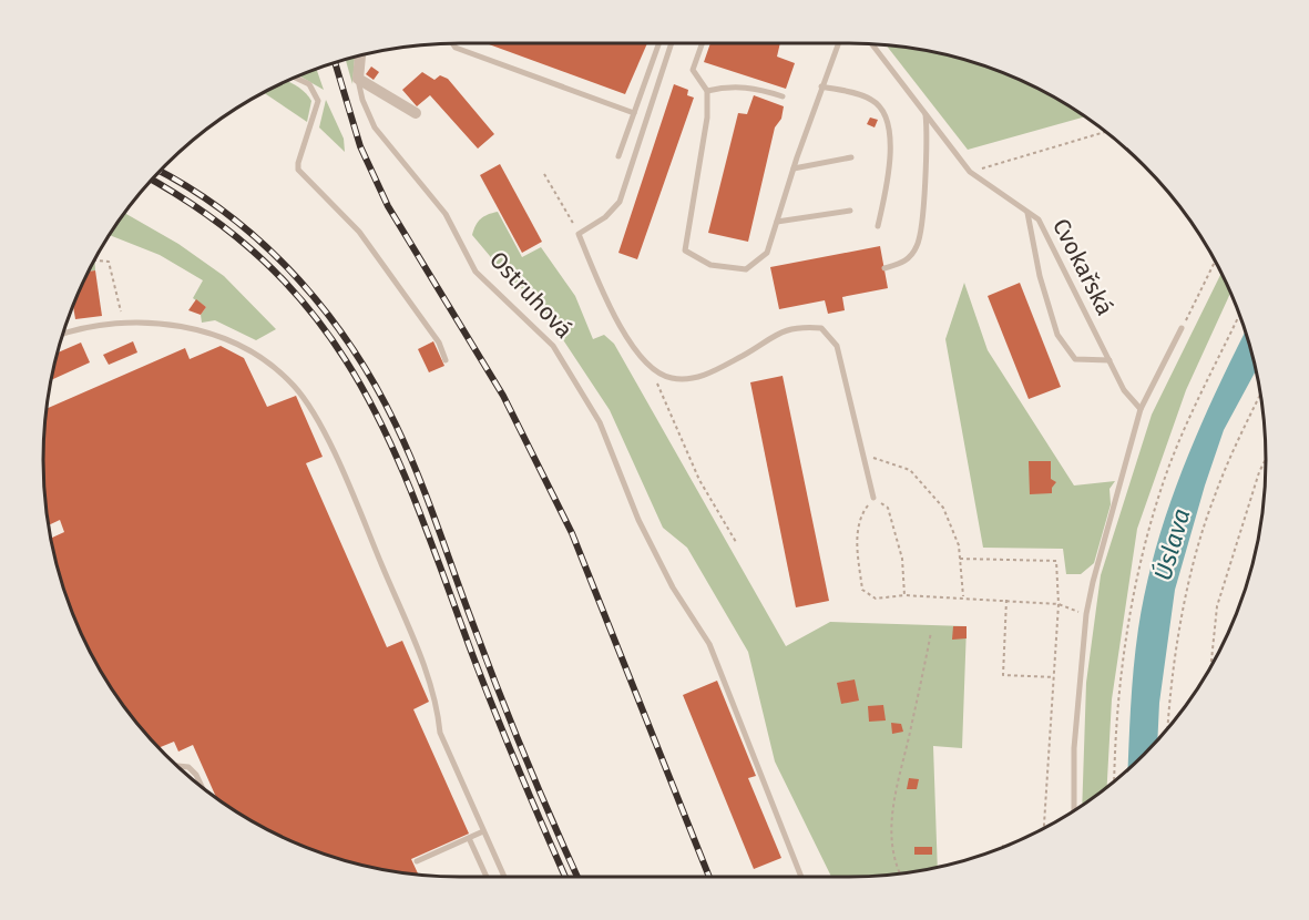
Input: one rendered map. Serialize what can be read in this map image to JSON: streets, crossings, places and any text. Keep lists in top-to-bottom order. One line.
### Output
{"streets":{"street":["Ostruhová"],"lane":["Cvokařská"]},"water":["Úslava"]}
